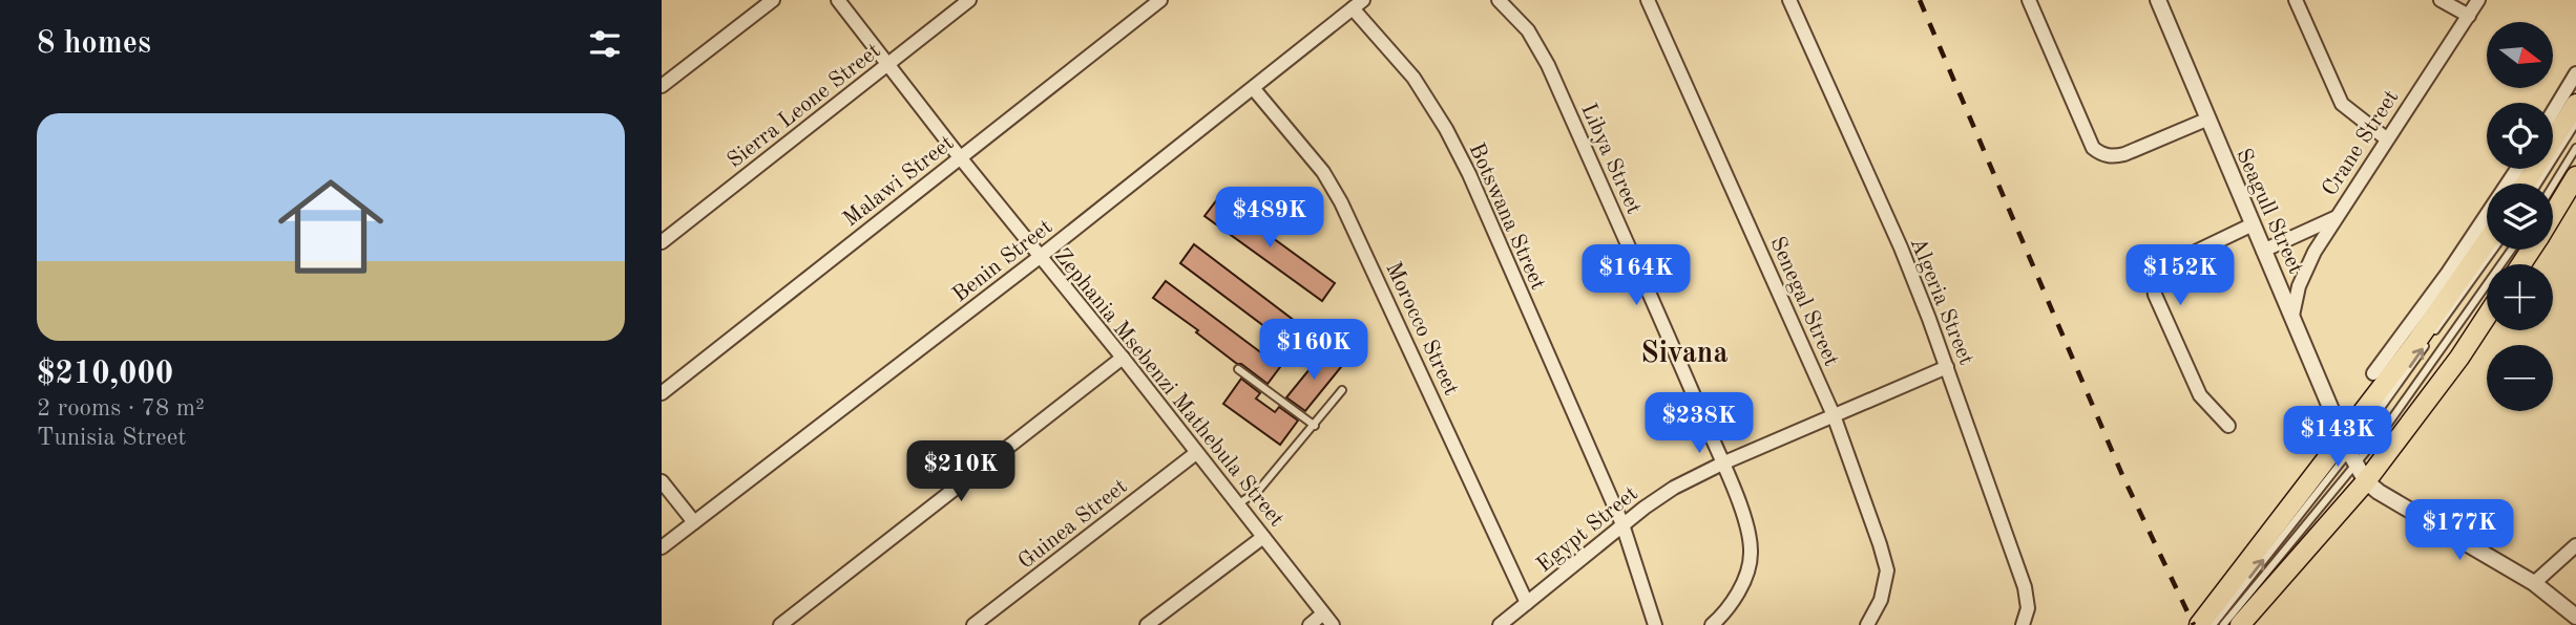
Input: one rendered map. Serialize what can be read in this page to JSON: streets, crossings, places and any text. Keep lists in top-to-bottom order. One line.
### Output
{"streets":{"street":["Sierra Leone Street","Crane Street","Libya Street","Malawi Street","Seagull Street","Botswana Street","Benin Street","Senegal Street","Algeria Street","Morocco Street","Zephania Msebenzi Mathebula Street","Guinea Street","Egypt Street"]},"crossings":[["Sierra Leone Street","Zephania Msebenzi Mathebula Street"],["Crane Street","Seagull Street"],["Libya Street","Egypt Street"],["Malawi Street","Zephania Msebenzi Mathebula Street"],["Botswana Street","Benin Street"],["Botswana Street","Egypt Street"],["Benin Street","Morocco Street"],["Benin Street","Zephania Msebenzi Mathebula Street"],["Senegal Street","Egypt Street"],["Algeria Street","Egypt Street"],["Morocco Street","Egypt Street"],["Zephania Msebenzi Mathebula Street","Guinea Street"]],"districts":["Sivana"],"north":"right","page":{"heading":"8 homes","map_buttons":["+","−"],"list":[{"name":"$210,000","note":"2 rooms · 78 m² · Tunisia Street"}],"price":["$489K","$164K","$152K","$160K","$238K","$143K","$210K","$177K"]}}
